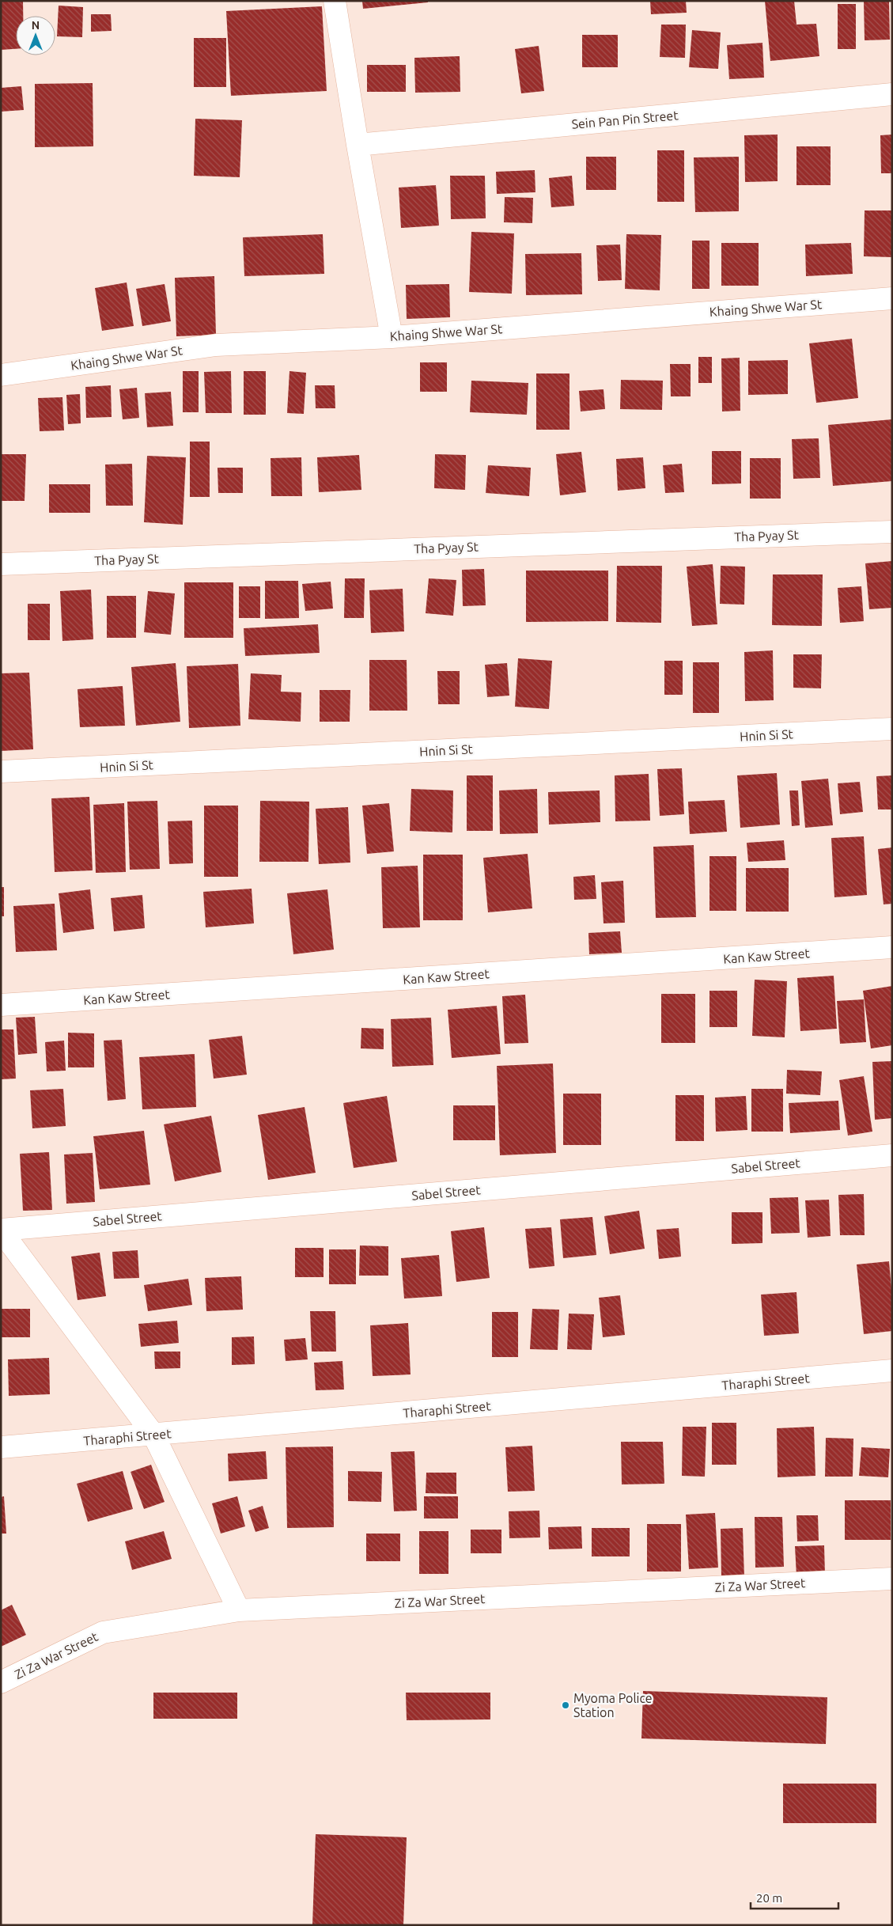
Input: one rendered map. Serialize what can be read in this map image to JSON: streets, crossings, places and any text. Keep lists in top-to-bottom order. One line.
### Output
{"streets":{"street":["Sein Pan Pin Street","Khaing Shwe War St","Tha Pyay St","Hnin Si St","Kan Kaw Street","Sabel Street","Tharaphi Street","Zi Za War Street"]},"places":["Myoma Police Station"],"scale_bar":"20 m","north":"top"}
